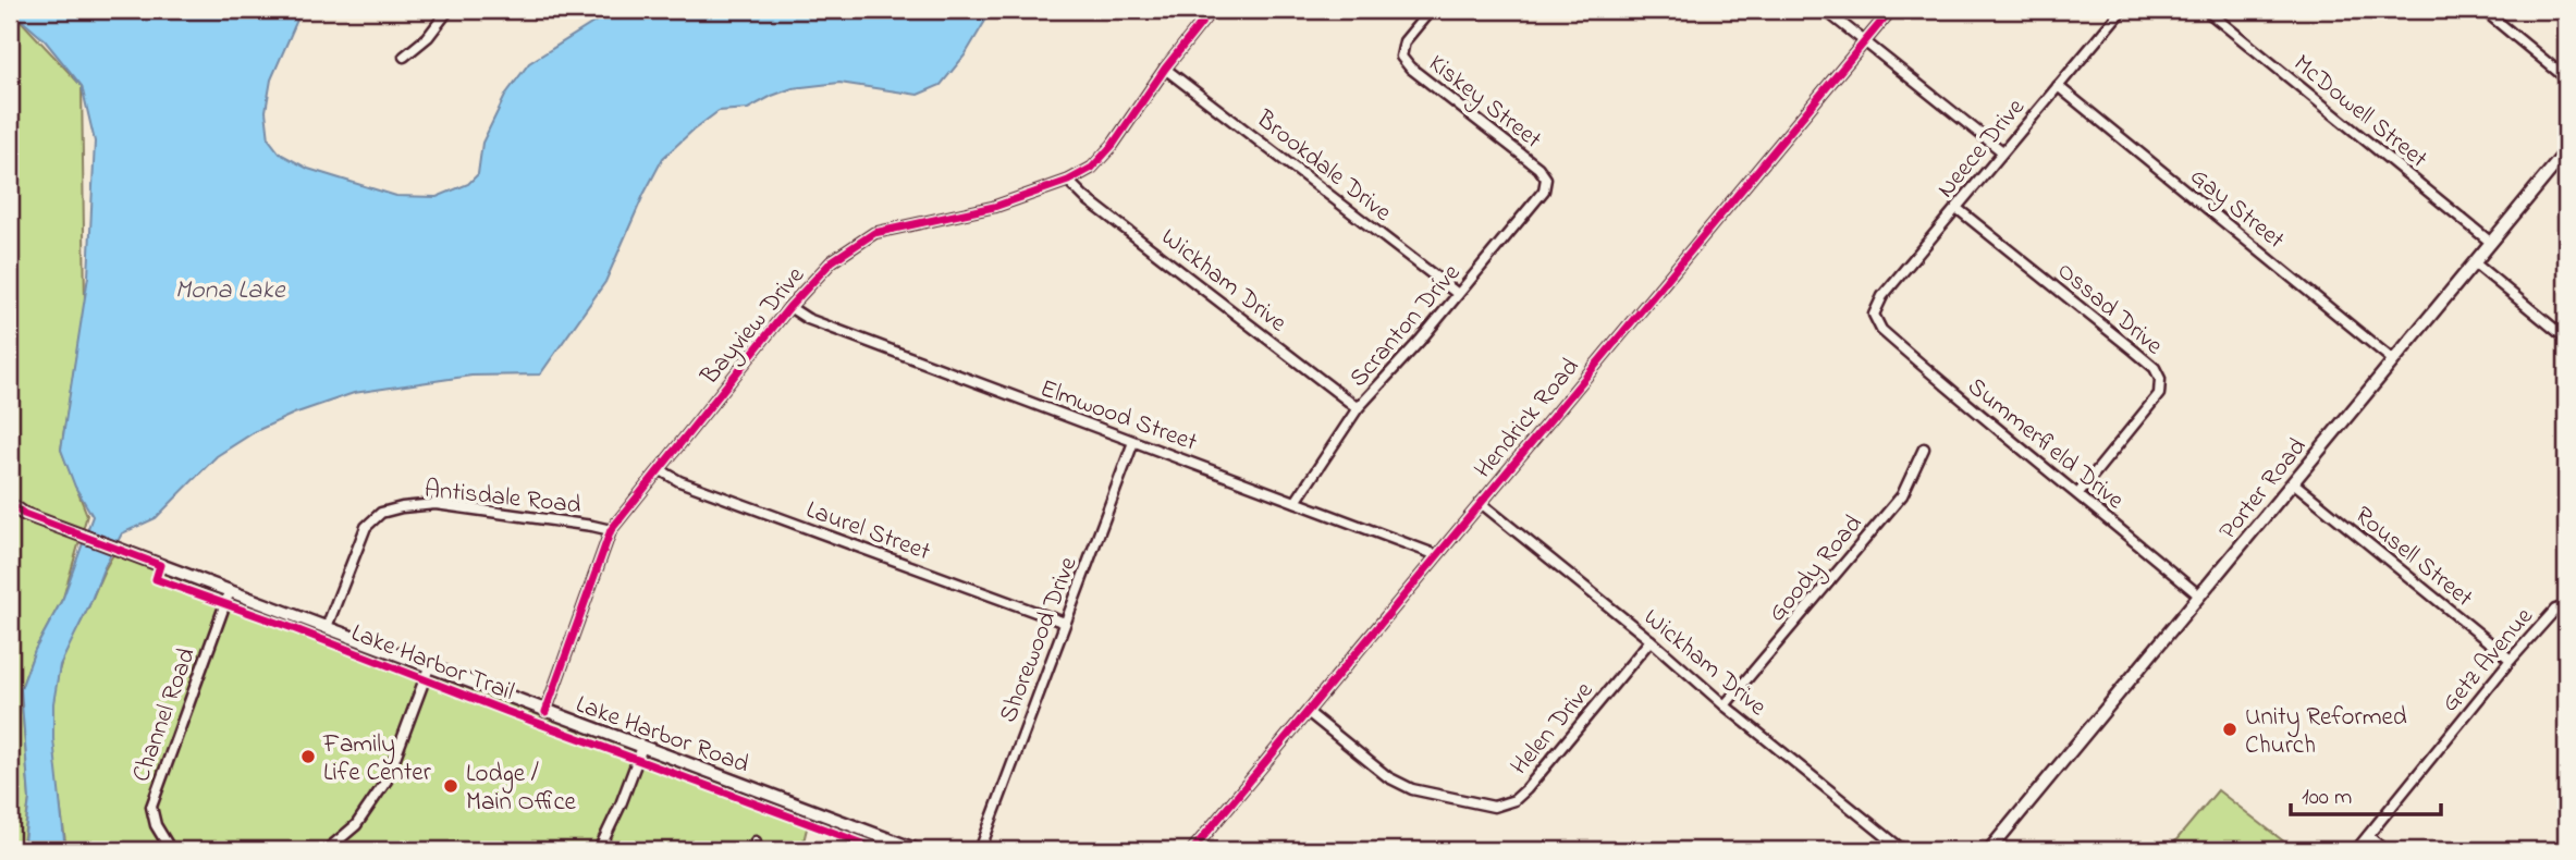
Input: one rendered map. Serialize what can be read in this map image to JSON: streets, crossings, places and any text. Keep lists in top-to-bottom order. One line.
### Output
{"streets":{"street":["Kiskey Street","McDowell Street","Neece Drive","Brookdale Drive","Gay Street","Wickham Drive","Ossad Drive","Bayview Drive","Scranton Drive","Elmwood Street","Hendrick Road","Summerfield Drive","Porter Road","Antisdale Road","Laurel Street","Rousell Street","Goody Road","Shorewood Drive","Getz Avenue","Channel Road","Helen Drive","Lake Harbor Road"],"cycle path":["Lake Harbor Trail"]},"crossings":[["Kiskey Street","Scranton Drive"],["McDowell Street","Porter Road"],["Neece Drive","Gay Street"],["Neece Drive","Ossad Drive"],["Neece Drive","Summerfield Drive"],["Brookdale Drive","Bayview Drive"],["Brookdale Drive","Scranton Drive"],["Gay Street","Porter Road"],["Wickham Drive","Bayview Drive"],["Wickham Drive","Scranton Drive"],["Wickham Drive","Hendrick Road"],["Wickham Drive","Goody Road"],["Wickham Drive","Helen Drive"],["Ossad Drive","Summerfield Drive"],["Bayview Drive","Elmwood Street"],["Bayview Drive","Antisdale Road"],["Bayview Drive","Laurel Street"],["Bayview Drive","Lake Harbor Road"],["Scranton Drive","Elmwood Street"],["Elmwood Street","Hendrick Road"],["Elmwood Street","Shorewood Drive"],["Hendrick Road","Helen Drive"],["Summerfield Drive","Porter Road"],["Porter Road","Rousell Street"],["Antisdale Road","Lake Harbor Road"],["Laurel Street","Shorewood Drive"],["Rousell Street","Getz Avenue"],["Channel Road","Lake Harbor Road"]],"water":["Mona Lake"],"places":["Unity Reformed Church","Family Life Center","Lodge / Main Office"],"scale_bar":"100 m"}
